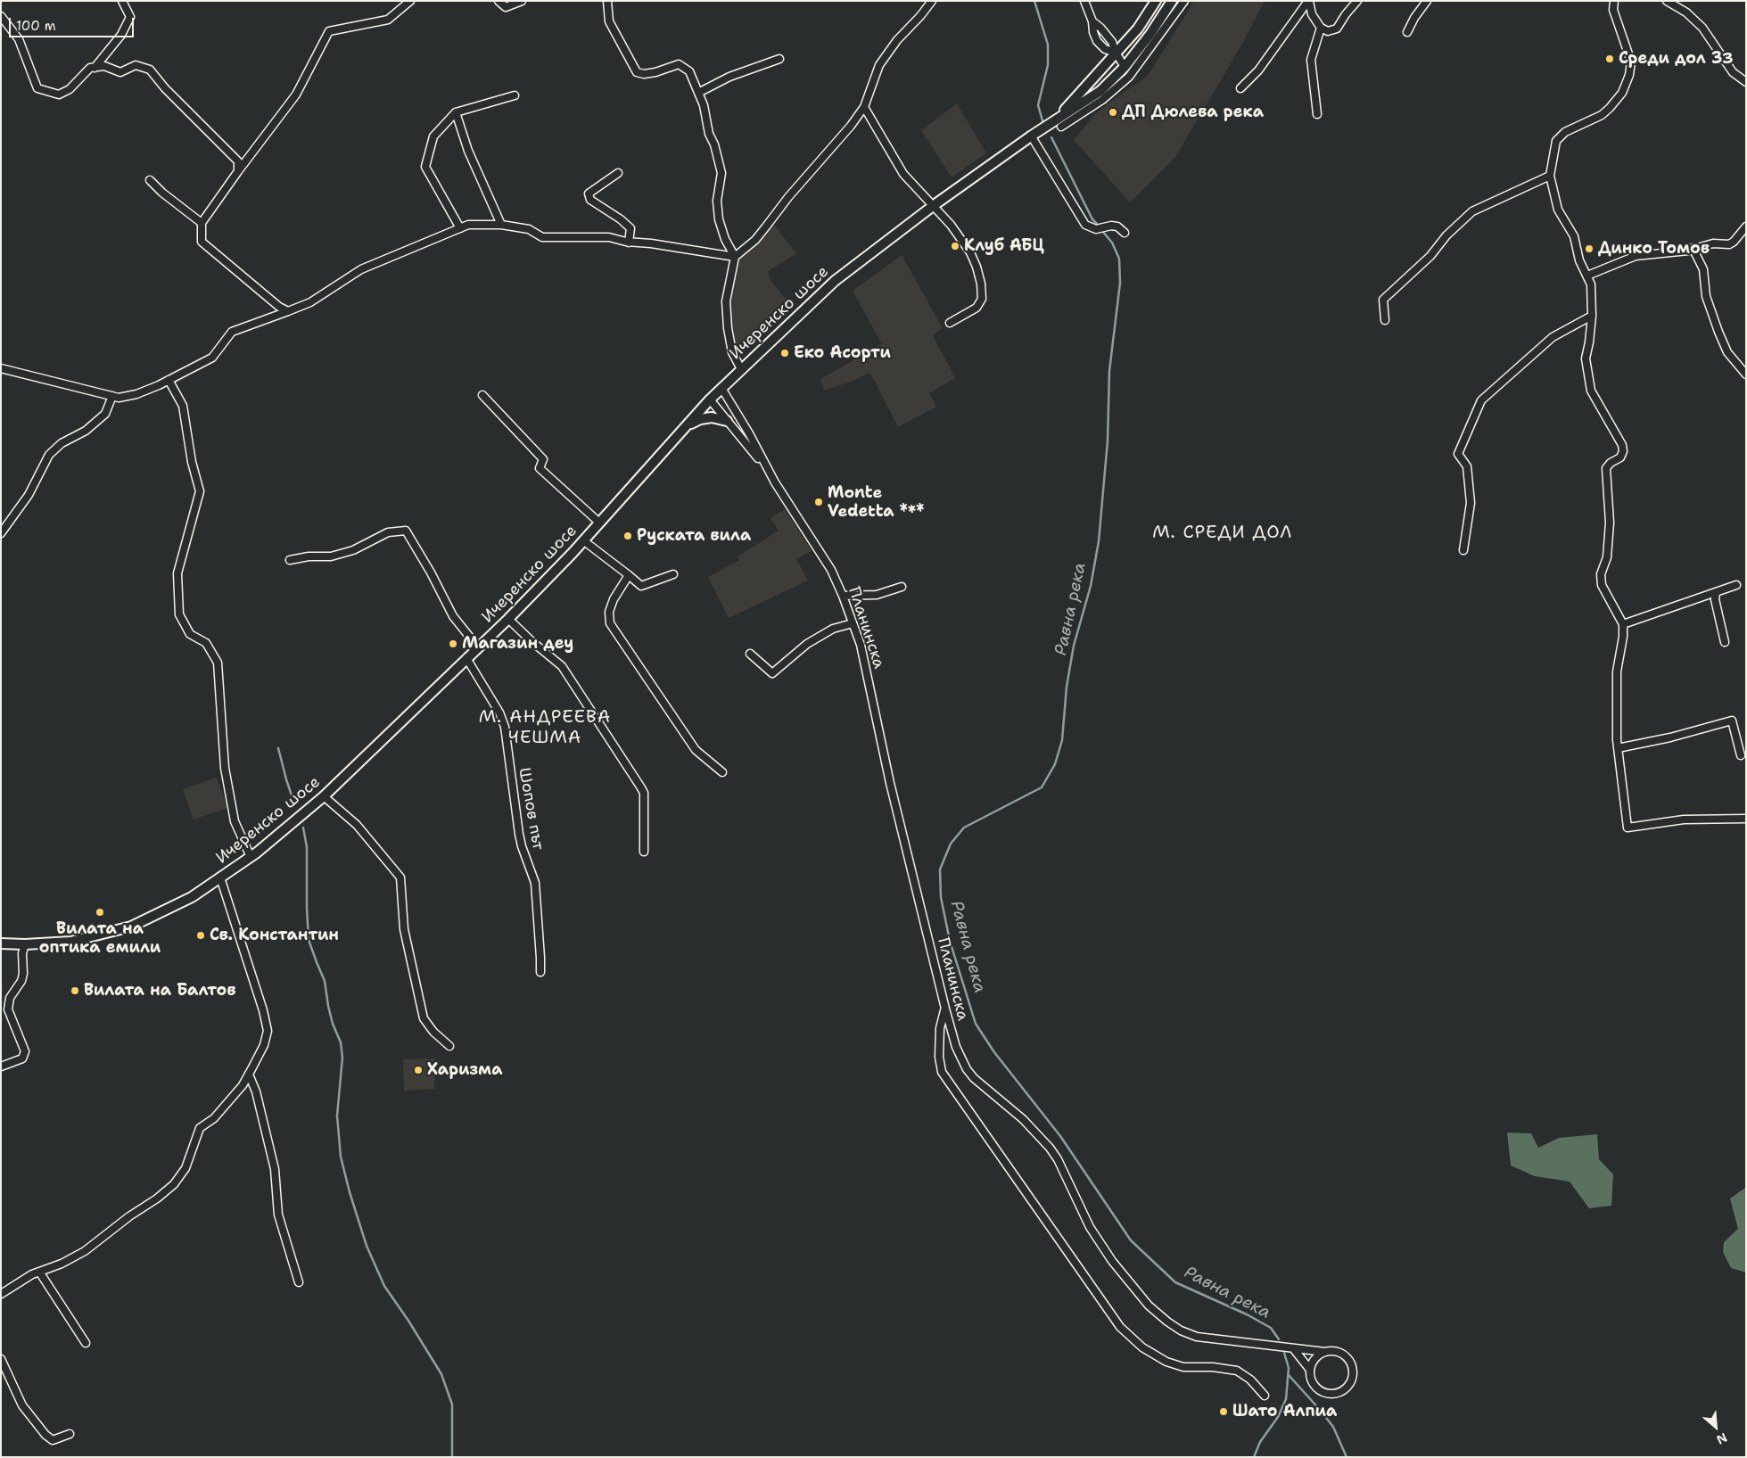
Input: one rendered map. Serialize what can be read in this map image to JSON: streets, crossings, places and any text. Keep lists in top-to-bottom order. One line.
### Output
{"streets":{"street":["Ичеренско шосе","Планинска","Шопов път"]},"crossings":[["Ичеренско шосе","Шопов път"]],"districts":["М. СРЕДИ ДОЛ","М. АНДРЕЕВА ЧЕШМА"],"water":["Равна река"],"places":["Среди дол 33","ДП Дюлева река","Клуб АБЦ","Динко Томов","Еко Асорти","Monte Vedetta ***","Руската вила","Магазин деу","Вилата на оптика емили","Св. Константин","Вилата на Балтов","Харизма","Шато Алпиа"],"scale_bar":"100 m","north":"bottom right"}
